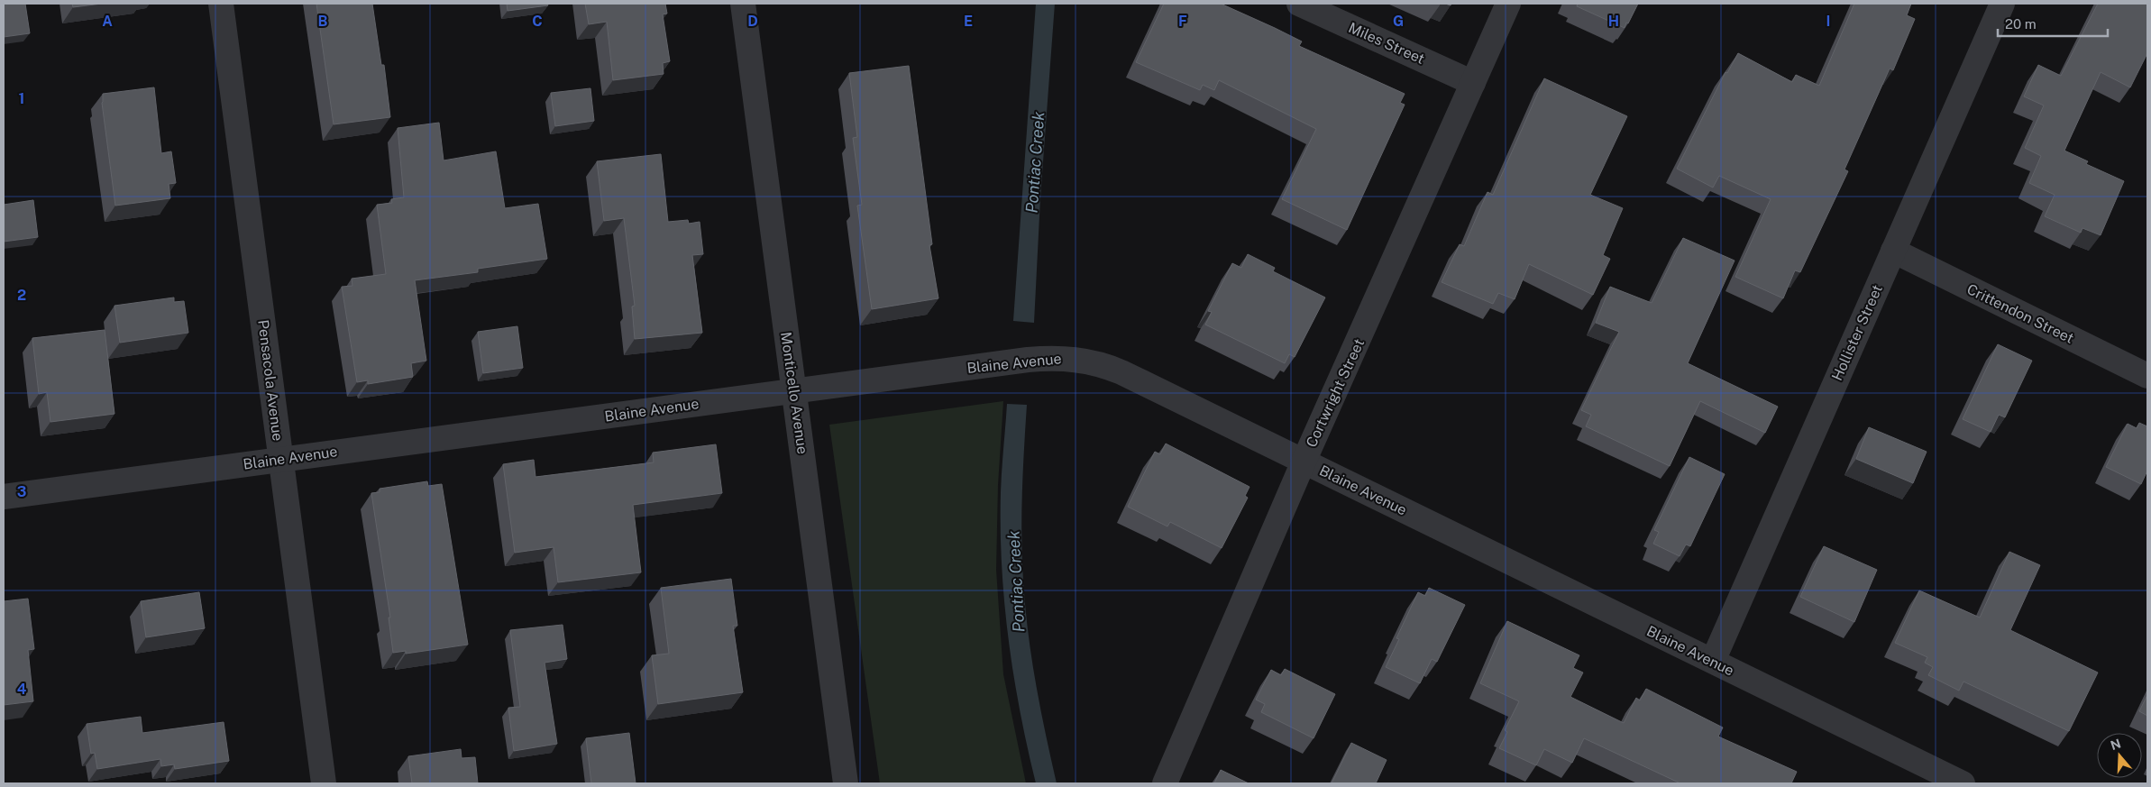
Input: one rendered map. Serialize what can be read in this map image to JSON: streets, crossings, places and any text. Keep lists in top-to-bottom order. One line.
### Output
{"streets":{"street":["Miles Street","Crittendon Street","Hollister Street","Blaine Avenue","Pensacola Avenue","Monticello Avenue","Cortwright Street"]},"crossings":[["Miles Street","Cortwright Street"],["Crittendon Street","Hollister Street"],["Hollister Street","Blaine Avenue"],["Blaine Avenue","Pensacola Avenue"],["Blaine Avenue","Monticello Avenue"],["Blaine Avenue","Cortwright Street"]],"water":["Pontiac Creek"],"scale_bar":"20 m","north":"top","grid":{"columns":["A","B","C","D","E","F","G","H","I"],"rows":["1","2","3","4"]}}
